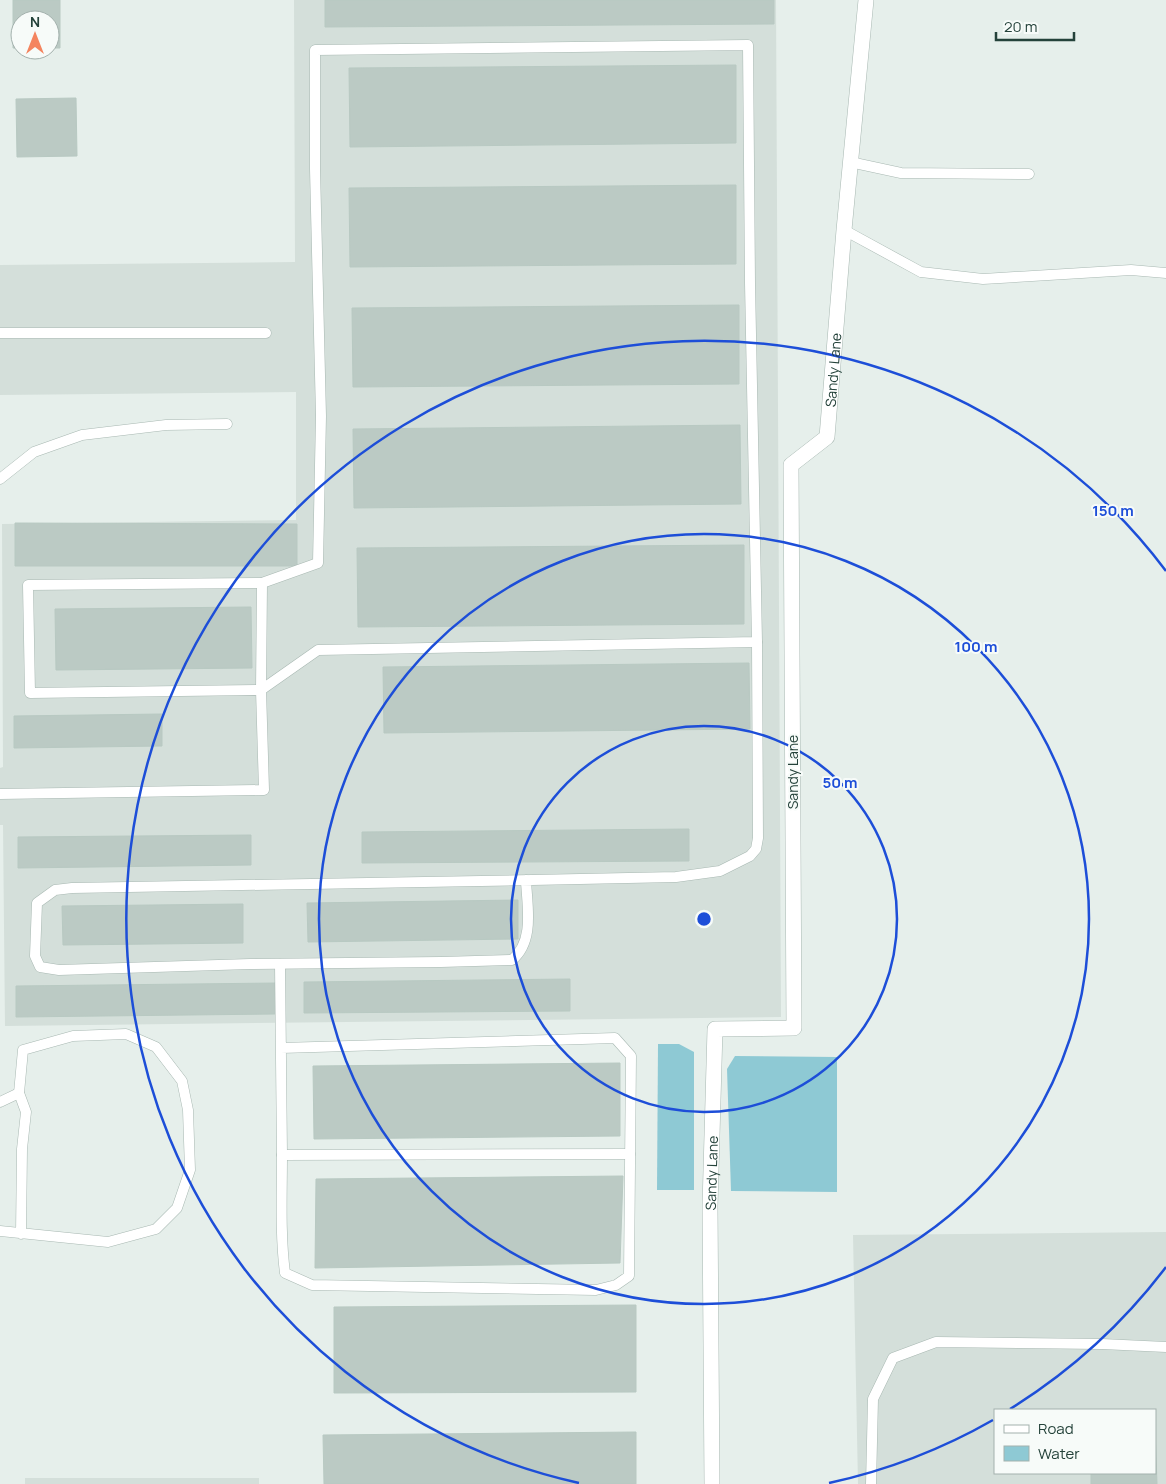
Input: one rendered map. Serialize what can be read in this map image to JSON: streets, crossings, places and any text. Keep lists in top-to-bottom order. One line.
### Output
{"streets":{"street":["Sandy Lane"]},"legend":["Road","Water"],"scale_bar":"20 m","north":"top","rings":["150 m","100 m","50 m"]}
